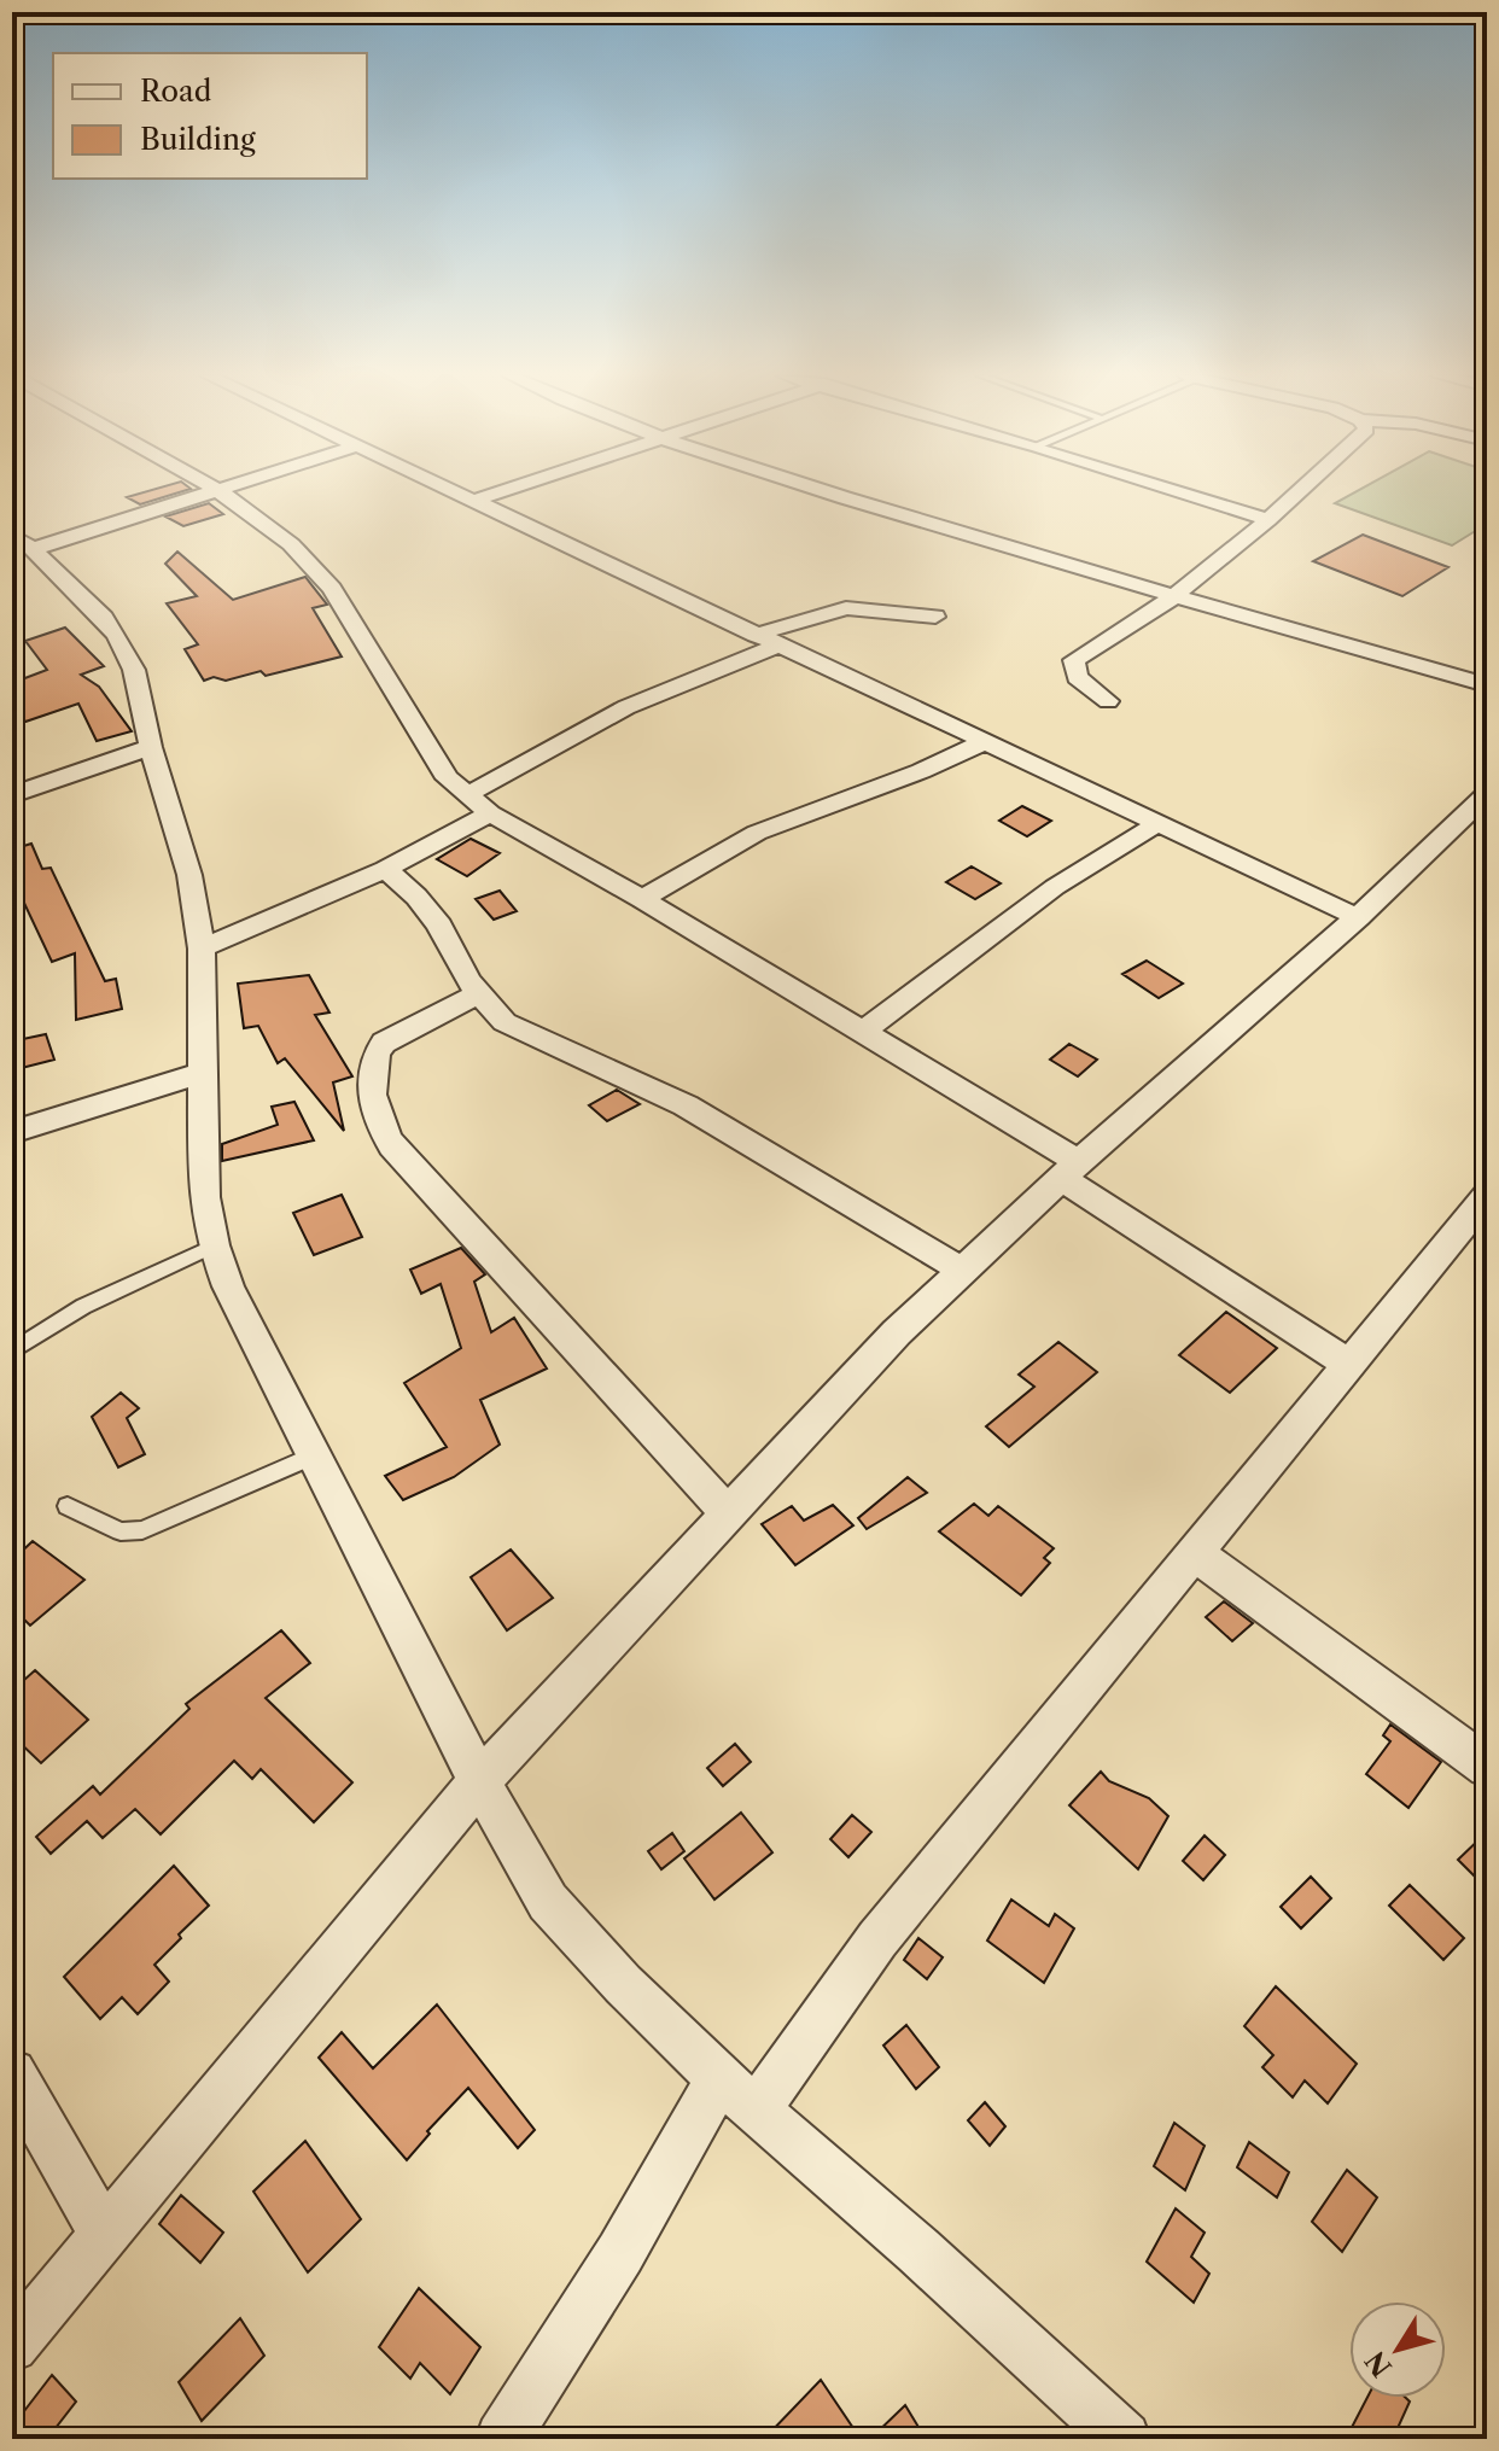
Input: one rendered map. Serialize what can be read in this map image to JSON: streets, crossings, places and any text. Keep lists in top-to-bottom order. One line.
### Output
{"legend":["Road","Building"],"north":"bottom left"}
